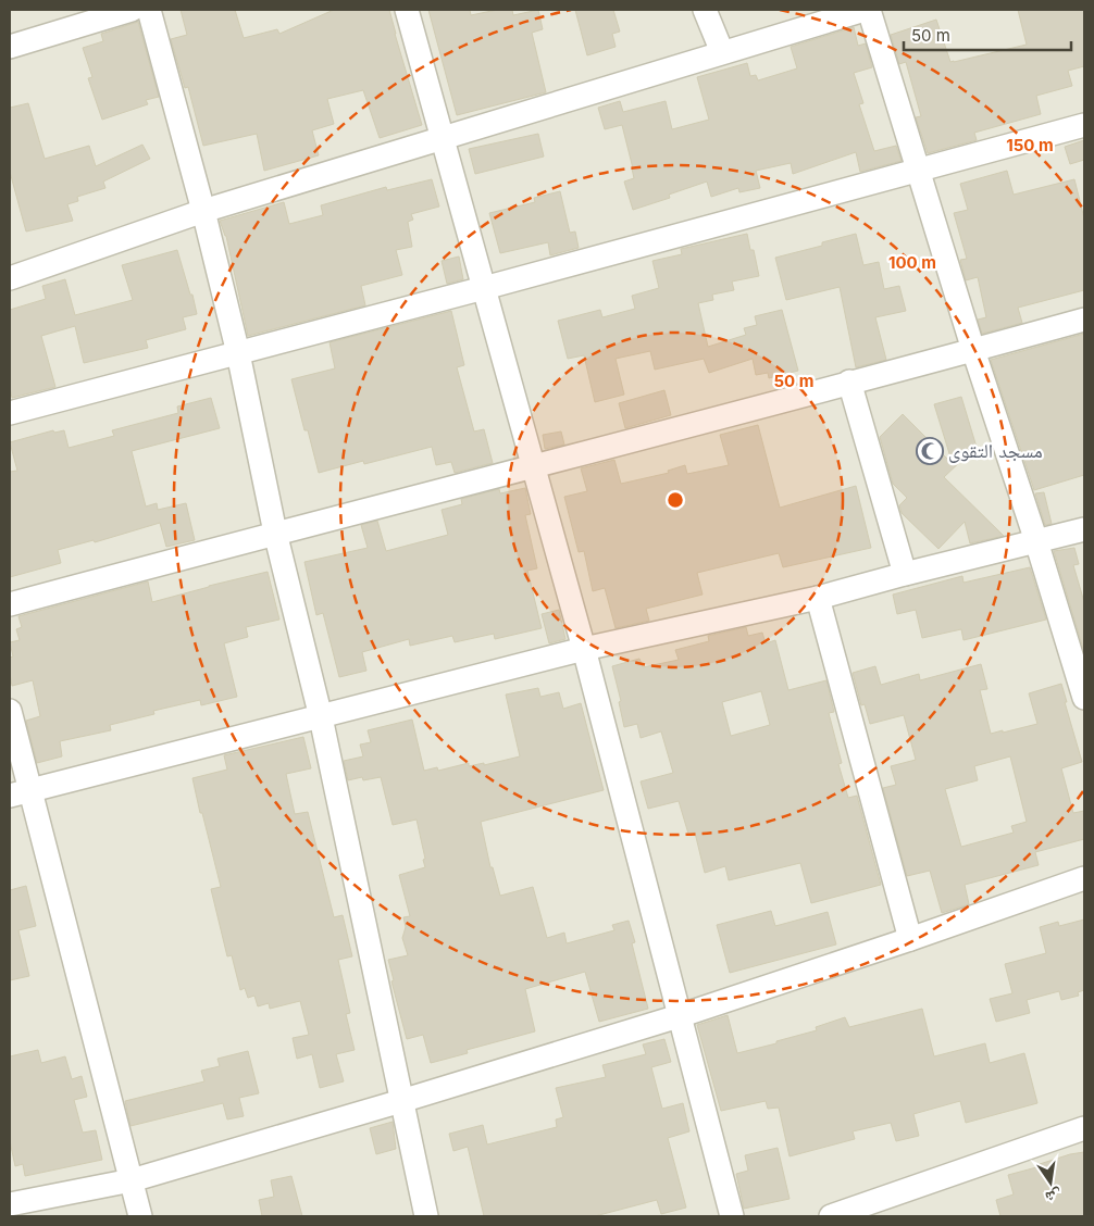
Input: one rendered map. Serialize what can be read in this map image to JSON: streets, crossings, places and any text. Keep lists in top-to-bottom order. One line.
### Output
{"places":{"mosque":["مسجد التقوى"]},"scale_bar":"50 m","north":"bottom","rings":["150 m","100 m","50 m"]}
